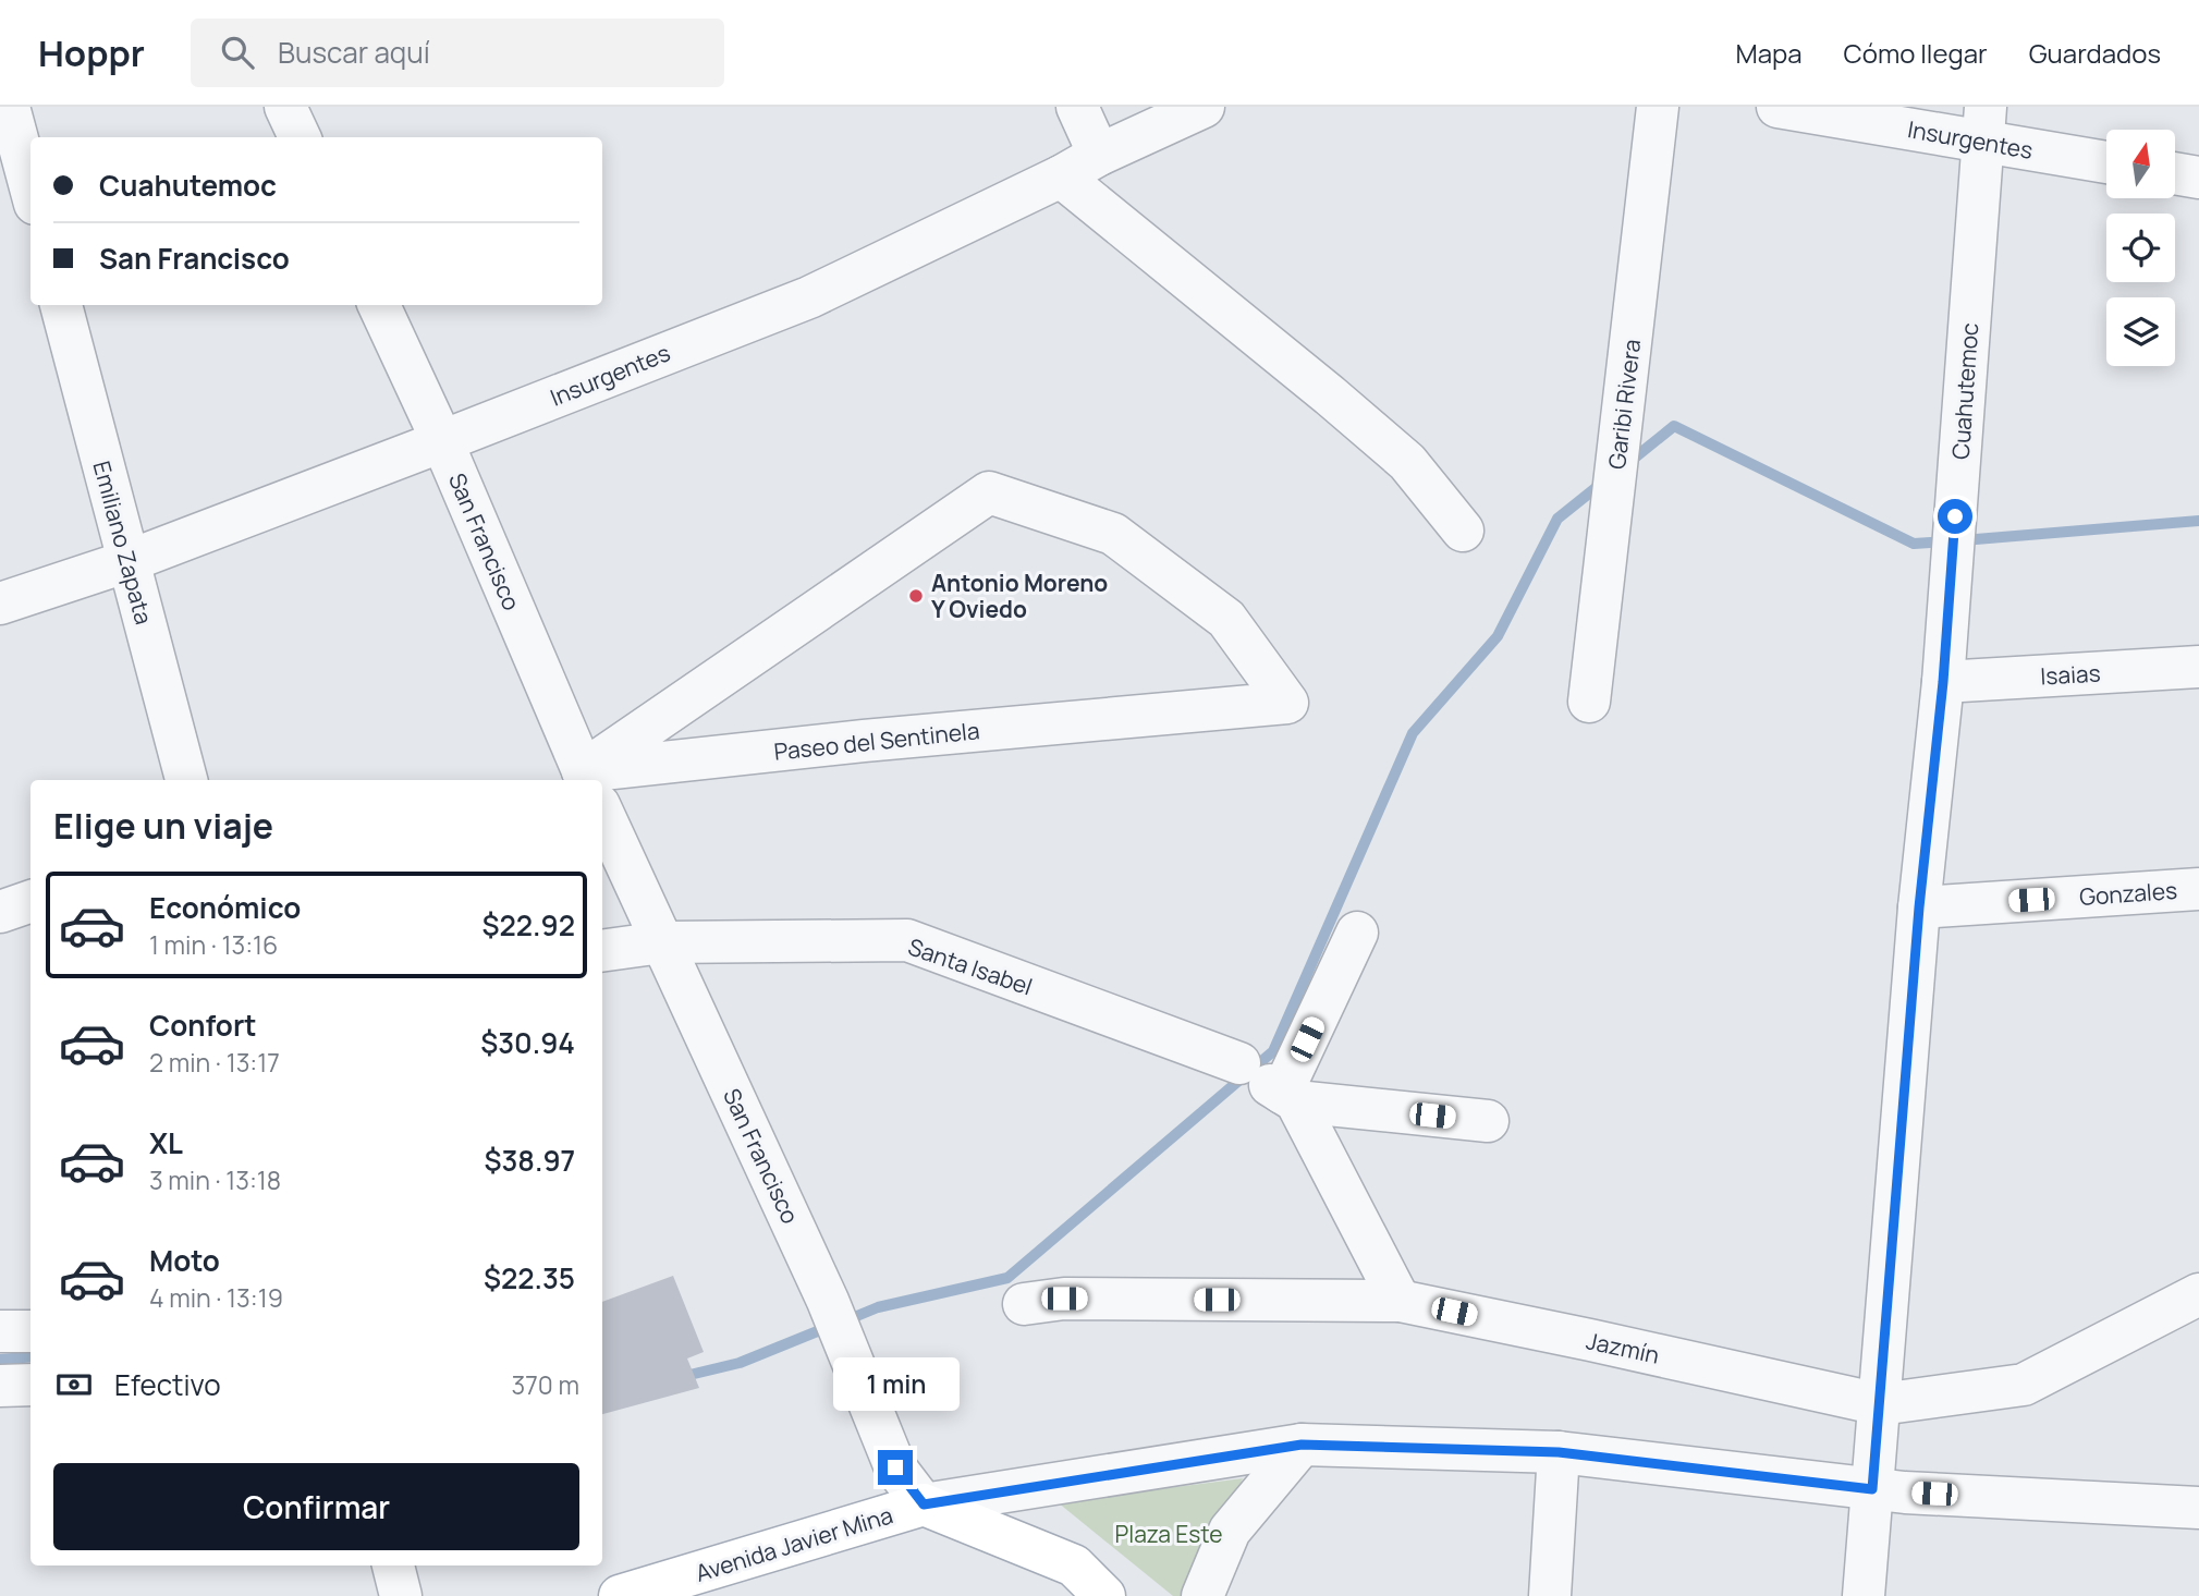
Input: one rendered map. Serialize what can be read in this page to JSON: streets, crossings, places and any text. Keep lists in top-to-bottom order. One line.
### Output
{"streets":{"main road":["Avenida Javier Mina"],"street":["Insurgentes","Cuahutemoc","Garibi Rivera","San Francisco","Emiliano Zapata","Isaias","Paseo del Sentinela","Gonzales","Santa Isabel","Jazmín"]},"crossings":[["Insurgentes","Cuahutemoc"],["Insurgentes","San Francisco"],["Insurgentes","Emiliano Zapata"],["Cuahutemoc","Isaias"],["Cuahutemoc","Gonzales"],["Cuahutemoc","Jazmín"],["Cuahutemoc","Avenida Javier Mina"],["San Francisco","Santa Isabel"],["San Francisco","Avenida Javier Mina"]],"parks":["Plaza Este"],"places":["Antonio Moreno Y Oviedo"],"north":"top","page":{"header":"Hoppr","search":"Buscar aquí","nav":["Mapa","Cómo llegar","Guardados"],"banner":["Cuahutemoc","San Francisco"],"heading":"Elige un viaje","list":[{"name":"Económico","note":"1 min · 13:16","value":"$22.92"},{"name":"Confort","note":"2 min · 13:17","value":"$30.94"},{"name":"XL","note":"3 min · 13:18","value":"$38.97"},{"name":"Moto","note":"4 min · 13:19","value":"$22.35"}],"pay":["Efectivo","370 m"],"bubble":"1 min","buttons":"Confirmar"}}
